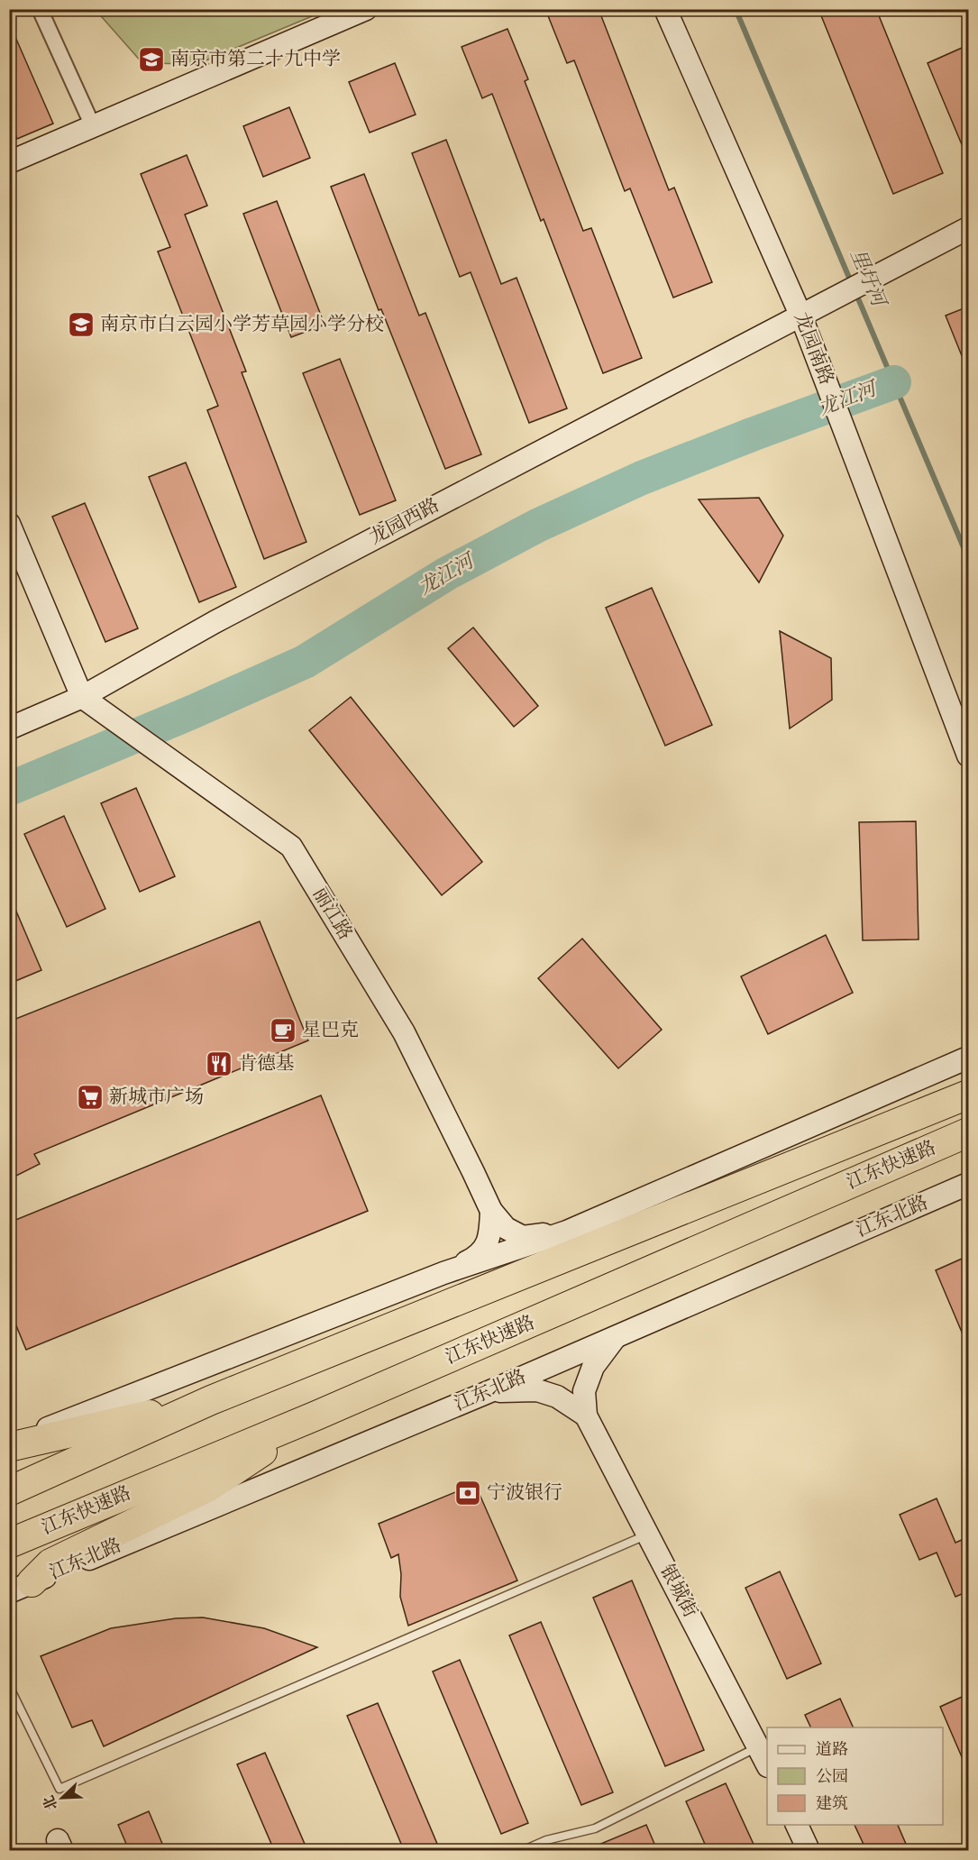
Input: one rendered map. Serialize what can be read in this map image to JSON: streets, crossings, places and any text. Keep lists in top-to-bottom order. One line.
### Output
{"streets":{"highway":["江东快速路"],"main road":["龙园南路","龙园西路","丽江路","江东北路","银城街"]},"crossings":[["龙园南路","龙园西路"],["龙园西路","丽江路"],["江东北路","银城街"]],"water":["里圩河","龙江河"],"places":{"school or university":["南京市第二十九中学","南京市白云园小学芳草园小学分校"],"cafe":["星巴克"],"restaurant":["肯德基"],"supermarket":["新城市广场"],"bank":["宁波银行"]},"legend":["道路","公园","建筑"],"north":"bottom left"}
